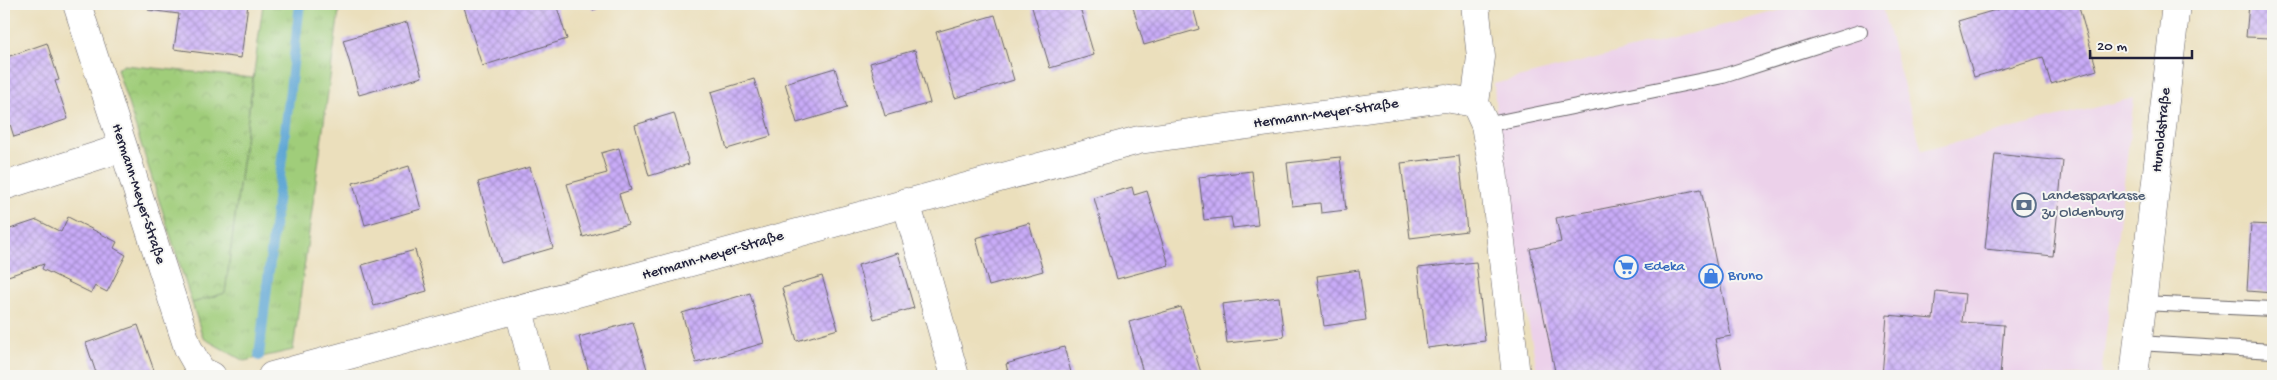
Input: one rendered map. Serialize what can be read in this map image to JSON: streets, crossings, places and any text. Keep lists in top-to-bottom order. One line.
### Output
{"streets":{"street":["Hermann-Meyer-Straße","Hunoldstraße"]},"places":{"bank":["Landessparkasse zu Oldenburg"],"supermarket":["Edeka"],"shop":["Bruno"]},"scale_bar":"20 m"}
